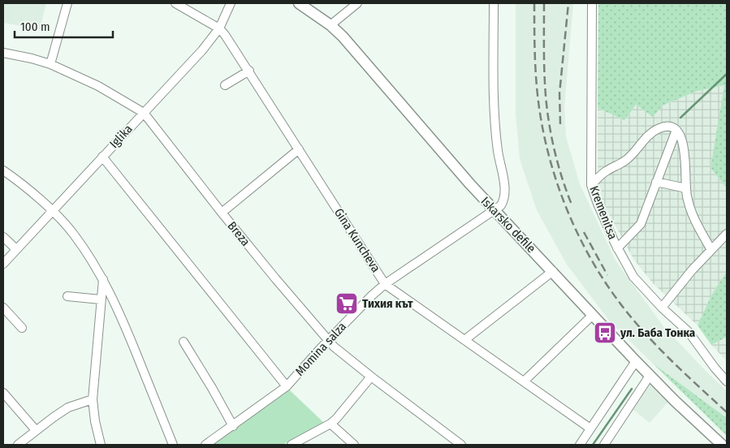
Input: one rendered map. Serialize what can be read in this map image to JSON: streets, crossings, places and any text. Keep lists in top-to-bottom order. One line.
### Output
{"streets":{"main road":["Iskarsko defile"],"street":["Iglika","Kremenitsa","Breza","Gina Kuncheva","Momina salza"]},"crossings":[["Iglika","Breza"],["Iglika","Gina Kuncheva"],["Iskarsko defile","Momina salza"],["Breza","Momina salza"],["Gina Kuncheva","Momina salza"]],"places":{"supermarket":["Тихия кът"],"bus stop":["ул. Баба Тонка"]},"scale_bar":"100 m"}
